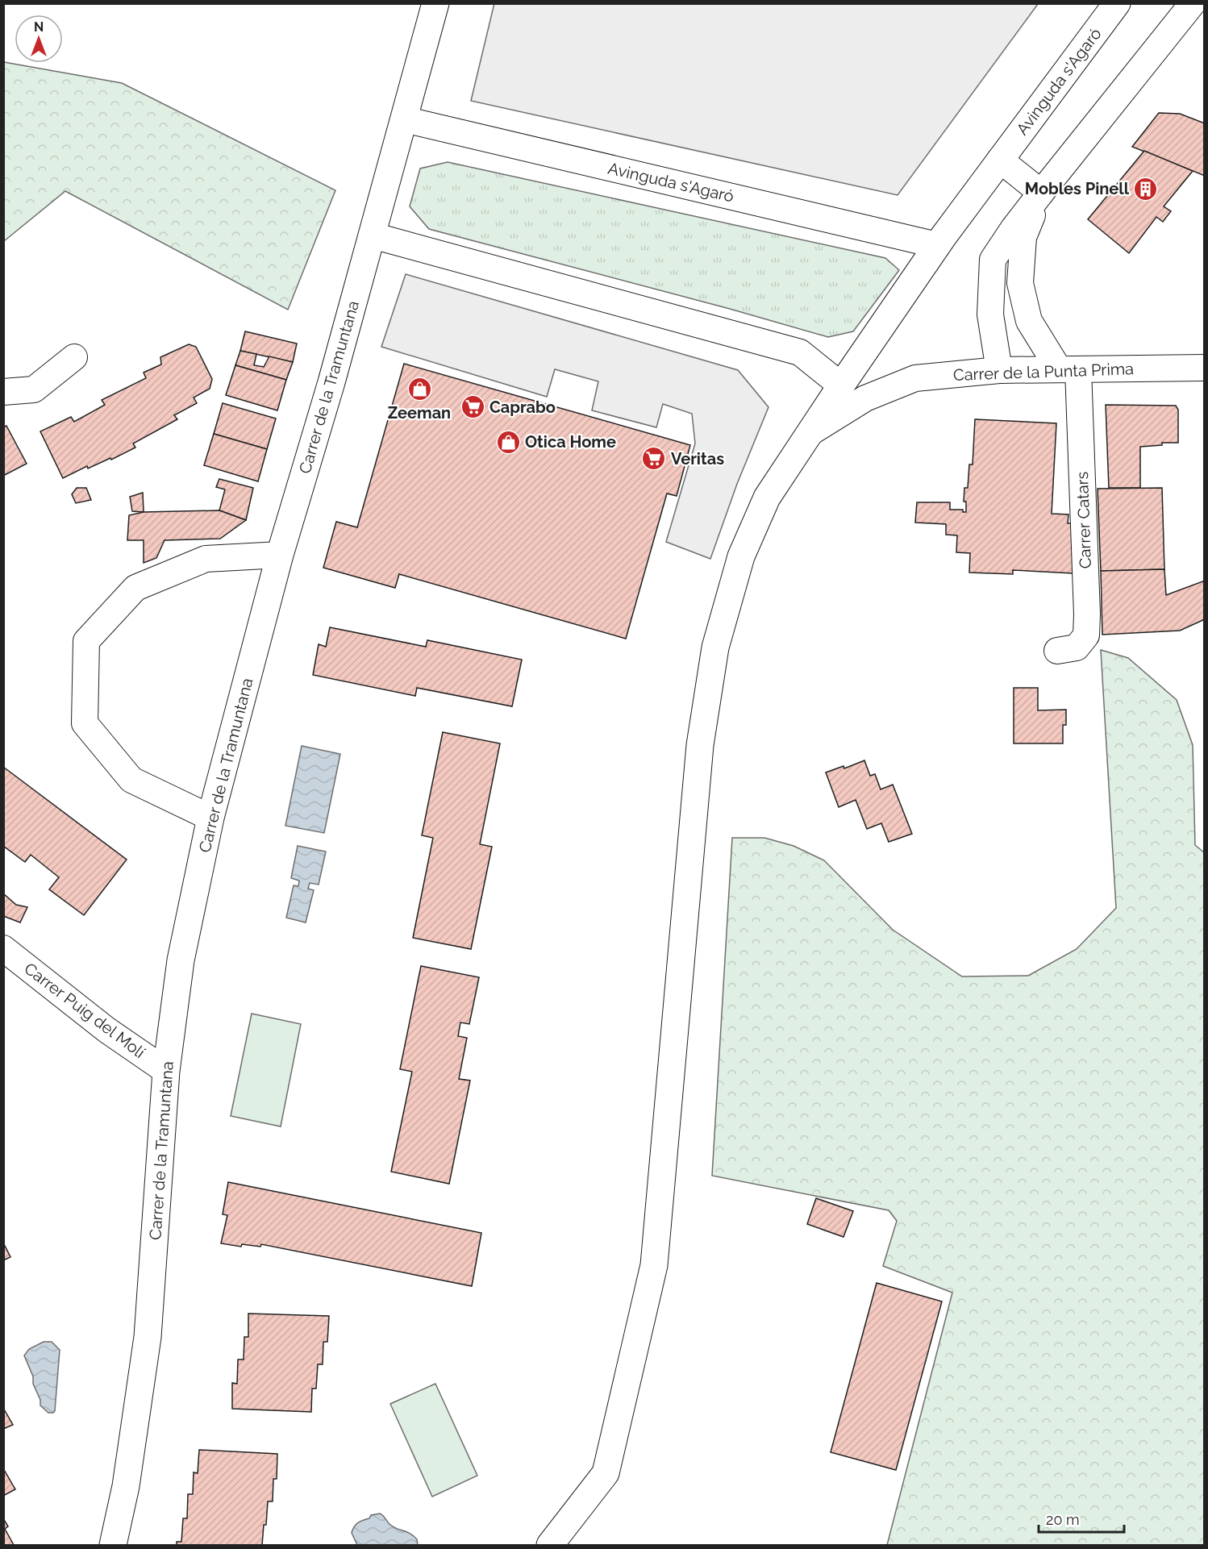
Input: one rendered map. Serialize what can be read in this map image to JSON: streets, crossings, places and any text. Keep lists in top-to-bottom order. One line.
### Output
{"streets":{"main road":["Avinguda s'Agaró","Carrer de la Tramuntana"],"street":["Carrer de la Punta Prima","Carrer Catars","Carrer Puig del Molí"]},"crossings":[["Avinguda s'Agaró","Carrer de la Punta Prima"],["Avinguda s'Agaró","Carrer de la Tramuntana"],["Carrer de la Punta Prima","Carrer Catars"],["Carrer de la Tramuntana","Carrer Puig del Molí"]],"places":{"building":["Mobles Pinell"],"shop":["Zeeman","Otica Home"],"supermarket":["Caprabo","Veritas"]},"scale_bar":"20 m","north":"top"}
